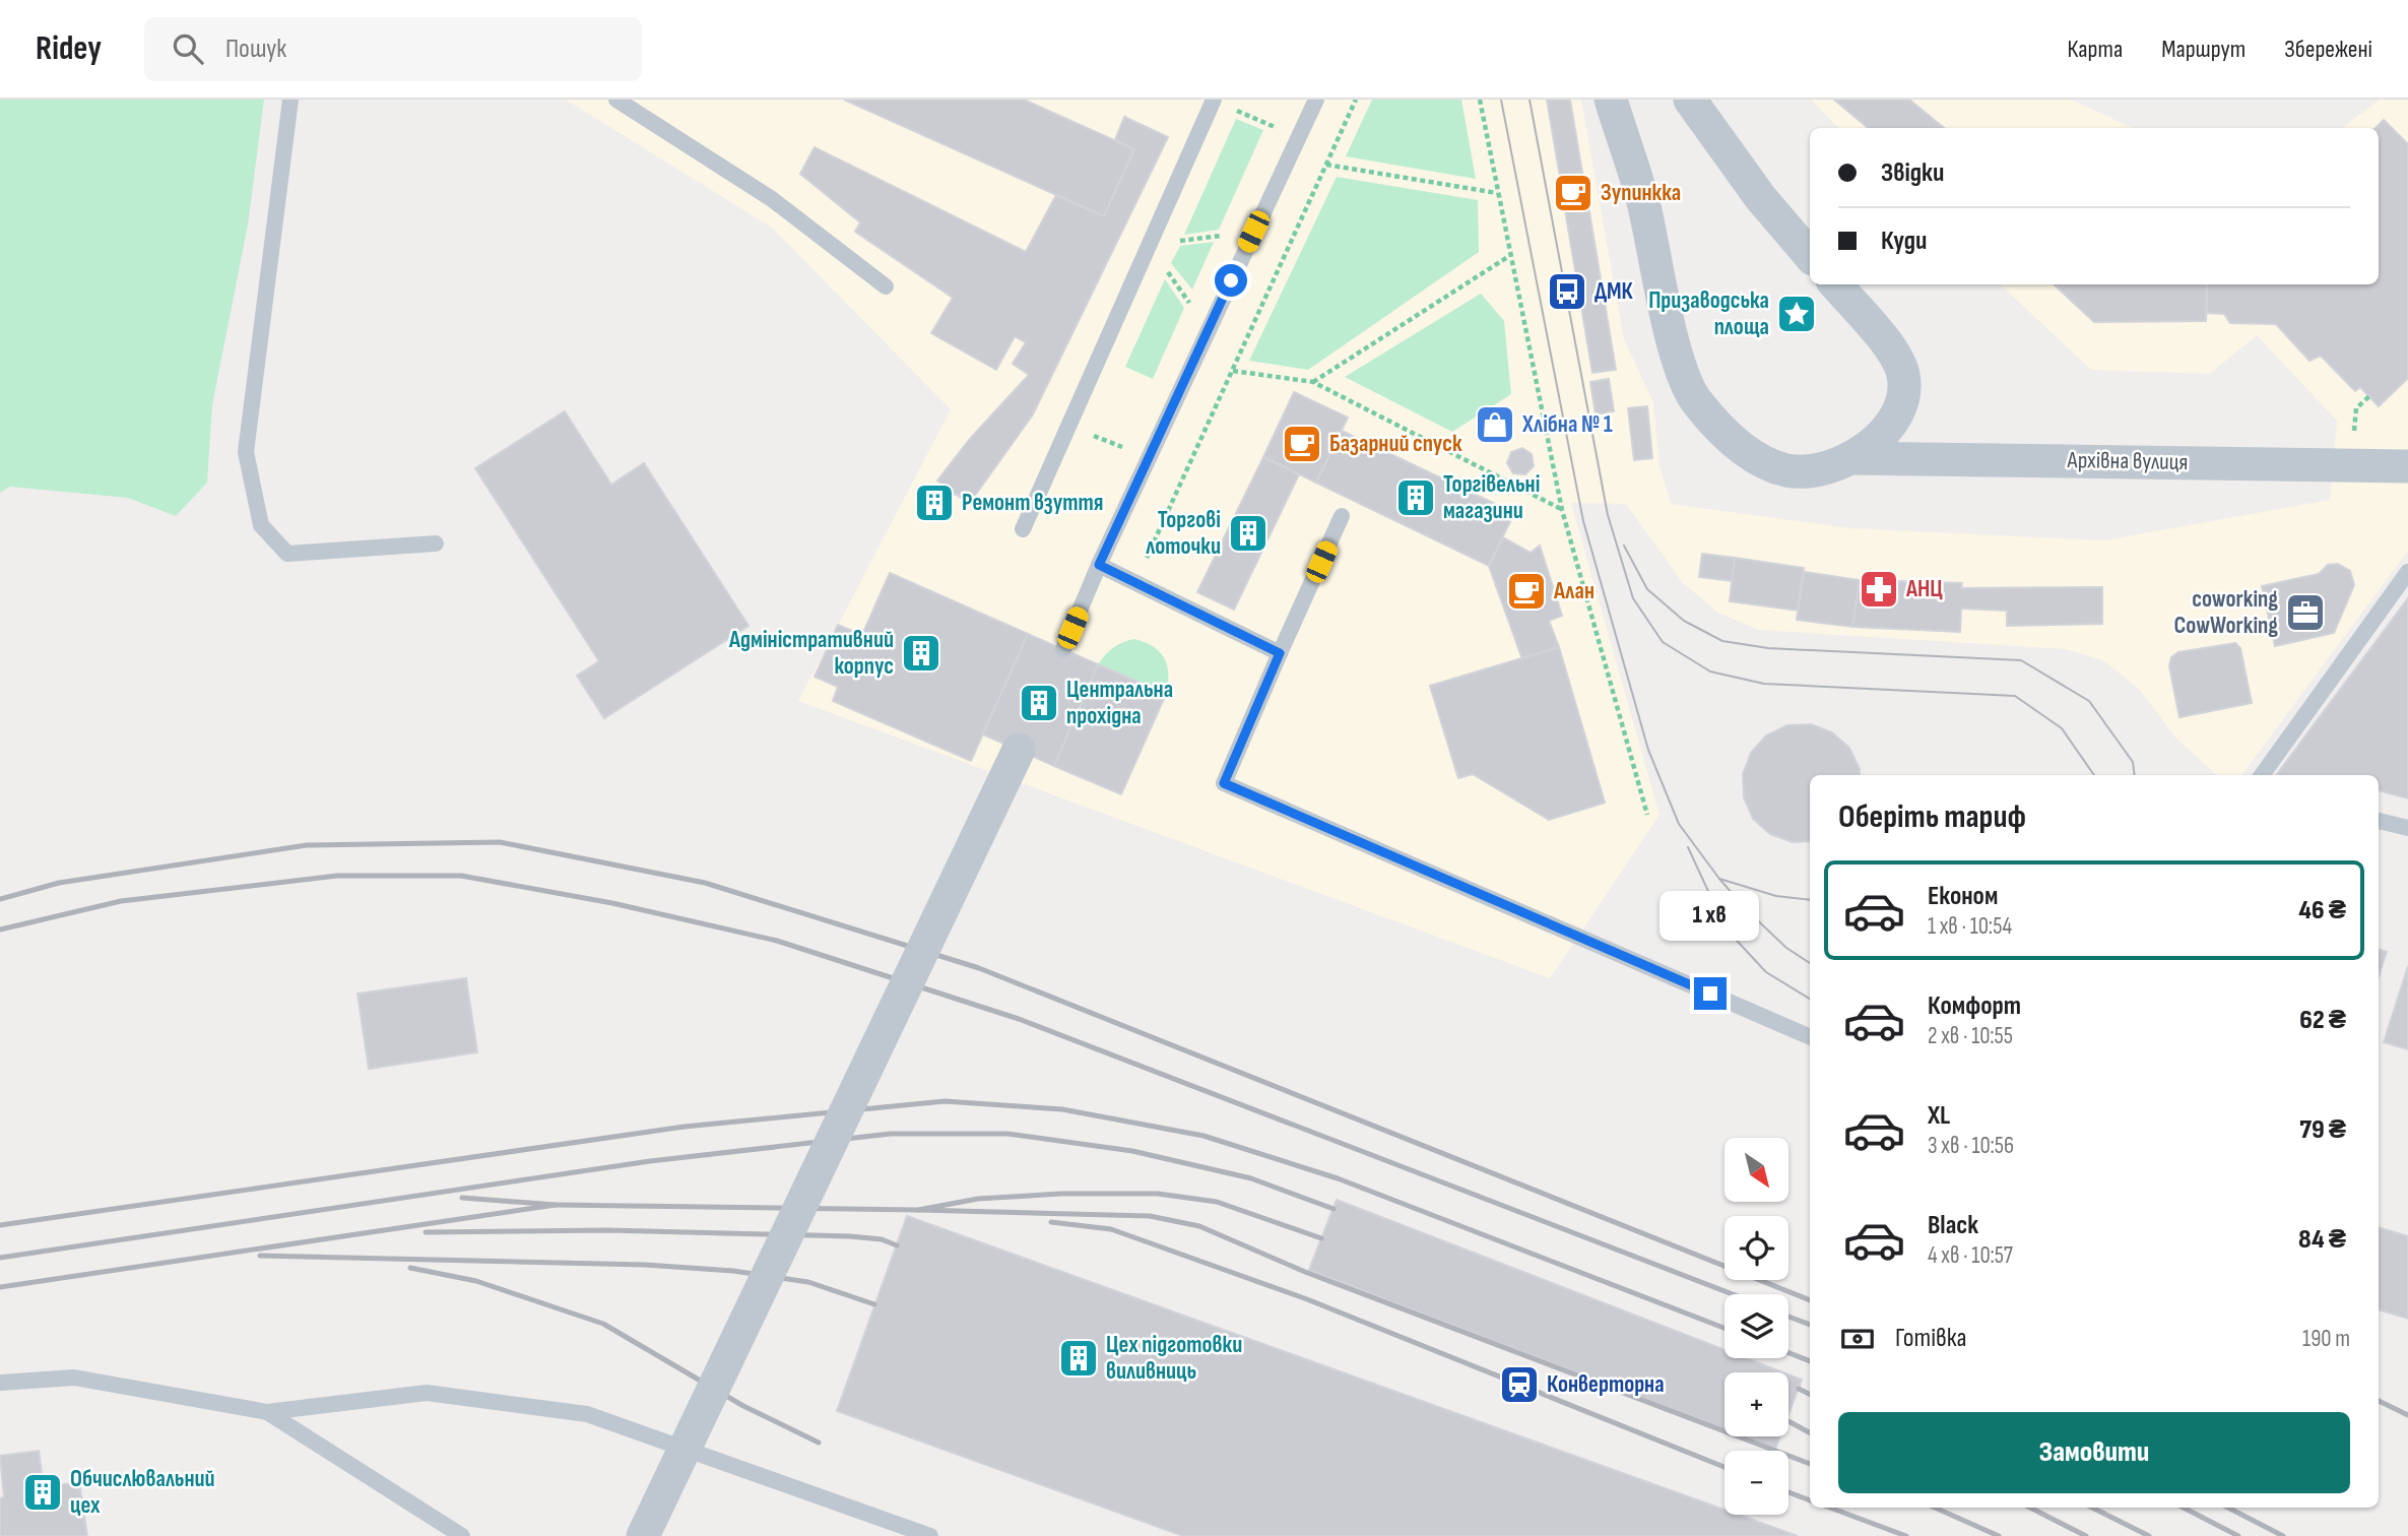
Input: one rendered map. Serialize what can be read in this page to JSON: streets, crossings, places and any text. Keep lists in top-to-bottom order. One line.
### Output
{"streets":{"street":["Архівна вулиця"]},"places":{"cafe":["Зупинкка","Базарний спуск","Алан"],"bus stop":["ДМК"],"place":["Призаводська площа"],"shop":["Хлібна № 1"],"building":["Торгівельні магазини","Ремонт взуття","Торгові лоточки","Адміністративний корпус","Центральна прохідна","Цех підготовки виливниць","Обчислювальний цех"],"pharmacy":["АНЦ"],"office":["coworking CowWorking"],"station":["Конверторна"]},"north":"bottom right","page":{"header":"Ridey","search":"Пошук","nav":["Карта","Маршрут","Збережені"],"banner":["Звідки","Куди"],"heading":"Оберіть тариф","list":[{"name":"Економ","note":"1 хв · 10:54","value":"46 ₴"},{"name":"Комфорт","note":"2 хв · 10:55","value":"62 ₴"},{"name":"XL","note":"3 хв · 10:56","value":"79 ₴"},{"name":"Black","note":"4 хв · 10:57","value":"84 ₴"}],"bubble":"1 хв","map_buttons":["+","−"],"pay":["Готівка","190 m"],"buttons":"Замовити"}}
